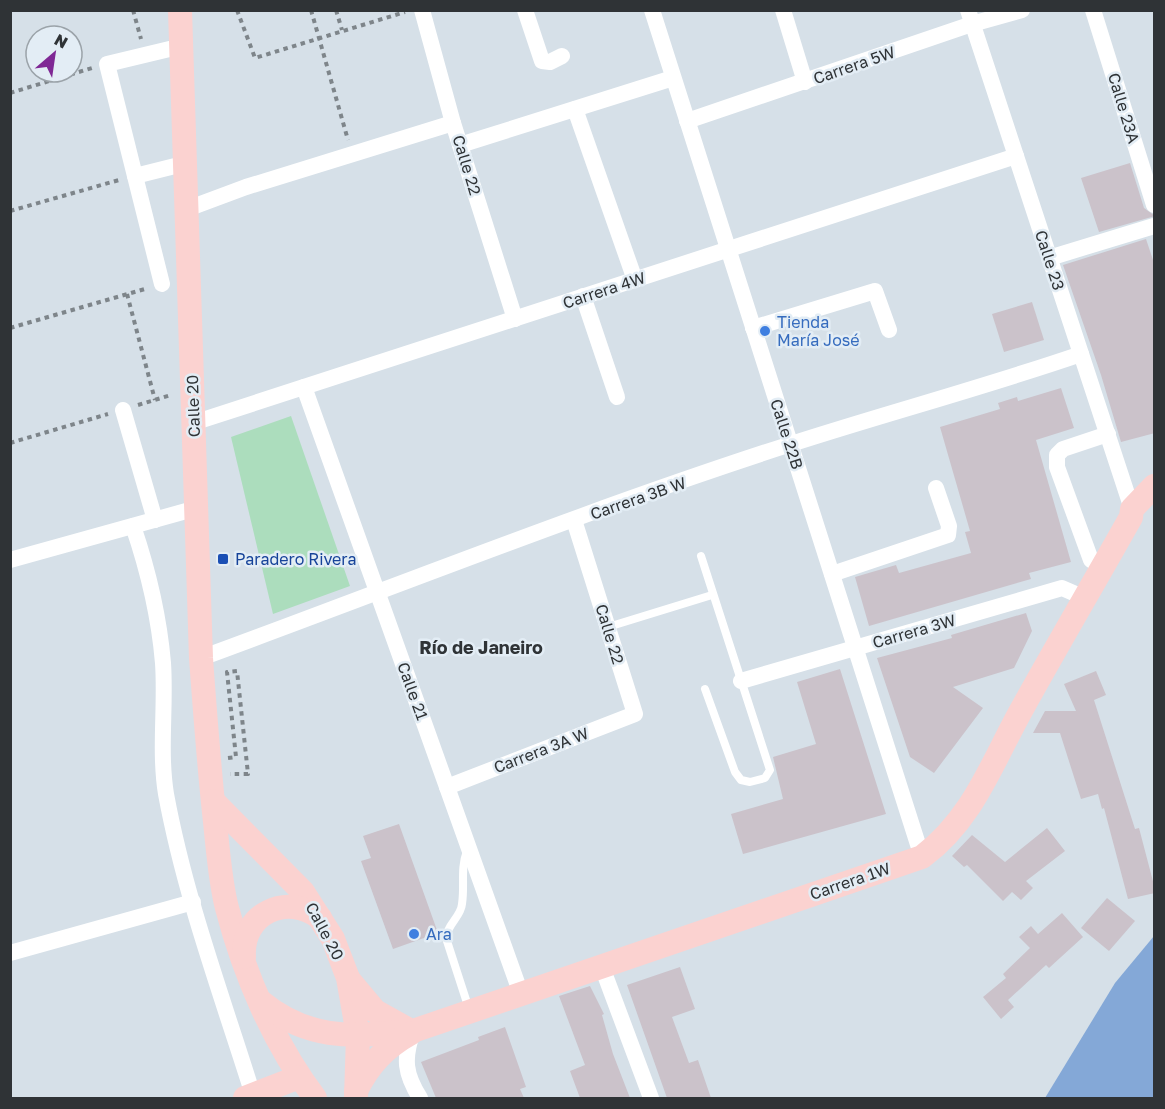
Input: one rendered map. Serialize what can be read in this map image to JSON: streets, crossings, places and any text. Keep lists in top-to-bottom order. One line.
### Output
{"streets":{"main road":["Calle 20","Carrera 1W"],"street":["Carrera 5W","Calle 23A","Calle 22","Calle 23","Carrera 4W","Calle 22B","Carrera 3B W","Carrera 3W","Calle 21","Carrera 3A W"]},"crossings":[["Carrera 5W","Calle 23"],["Carrera 5W","Calle 22B"],["Calle 22","Carrera 4W"],["Calle 22","Carrera 3B W"],["Calle 22","Carrera 3A W"],["Calle 23","Carrera 4W"],["Calle 23","Carrera 3B W"],["Calle 23","Carrera 1W"],["Carrera 4W","Calle 20"],["Carrera 4W","Calle 22B"],["Carrera 4W","Calle 21"],["Calle 20","Carrera 3B W"],["Calle 20","Carrera 1W"],["Calle 22B","Carrera 3B W"],["Calle 22B","Carrera 3W"],["Calle 22B","Carrera 1W"],["Carrera 3B W","Calle 21"],["Carrera 3W","Carrera 1W"],["Calle 21","Carrera 3A W"],["Calle 21","Carrera 1W"]],"districts":["Río de Janeiro"],"places":{"other":["Tienda María José","Ara"],"transit":["Paradero Rivera"]},"north":"top right"}
